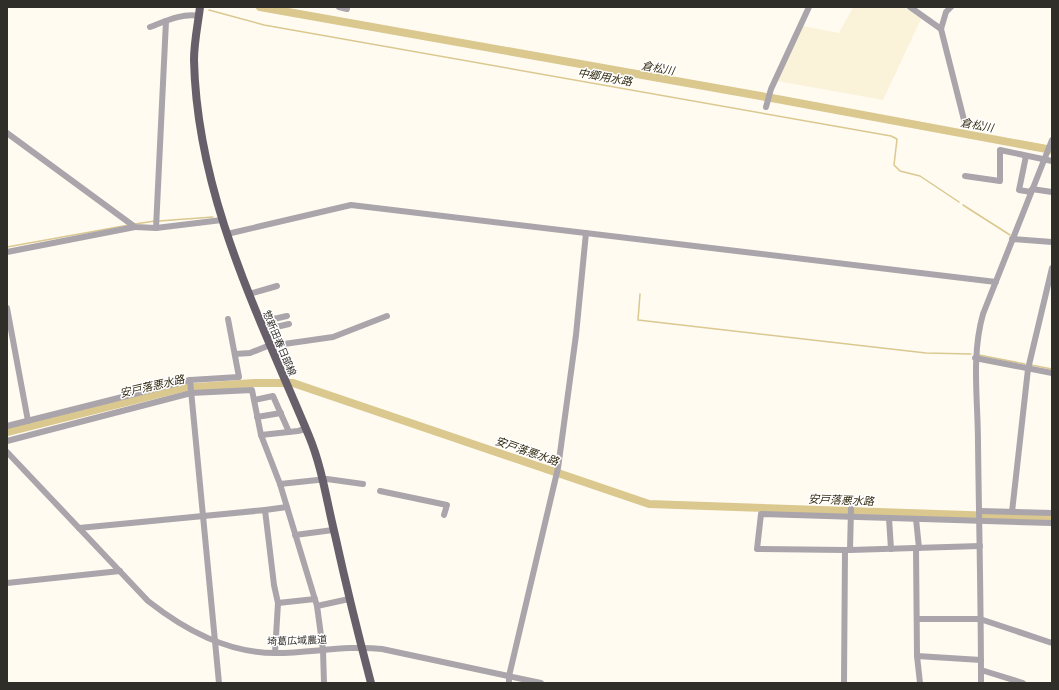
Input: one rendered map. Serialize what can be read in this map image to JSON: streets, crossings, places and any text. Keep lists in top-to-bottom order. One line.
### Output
{"streets":{"main road":["惣新田春日部線"],"street":["埼葛広域農道"]},"crossings":[["惣新田春日部線","埼葛広域農道"]],"water":["倉松川","中郷用水路","安戸落悪水路"]}
